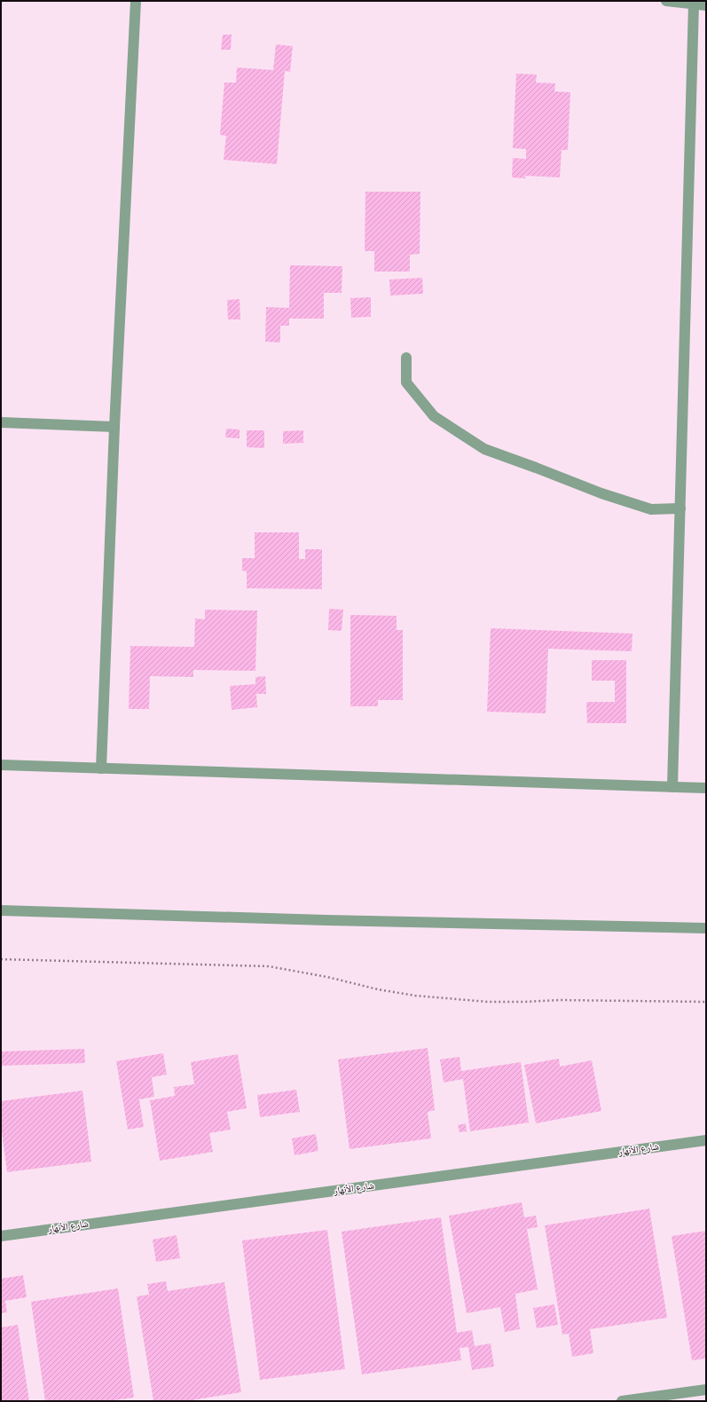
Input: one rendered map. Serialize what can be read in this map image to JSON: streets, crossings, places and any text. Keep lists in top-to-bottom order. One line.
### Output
{"streets":{"street":["شارع الأنهار"]}}
